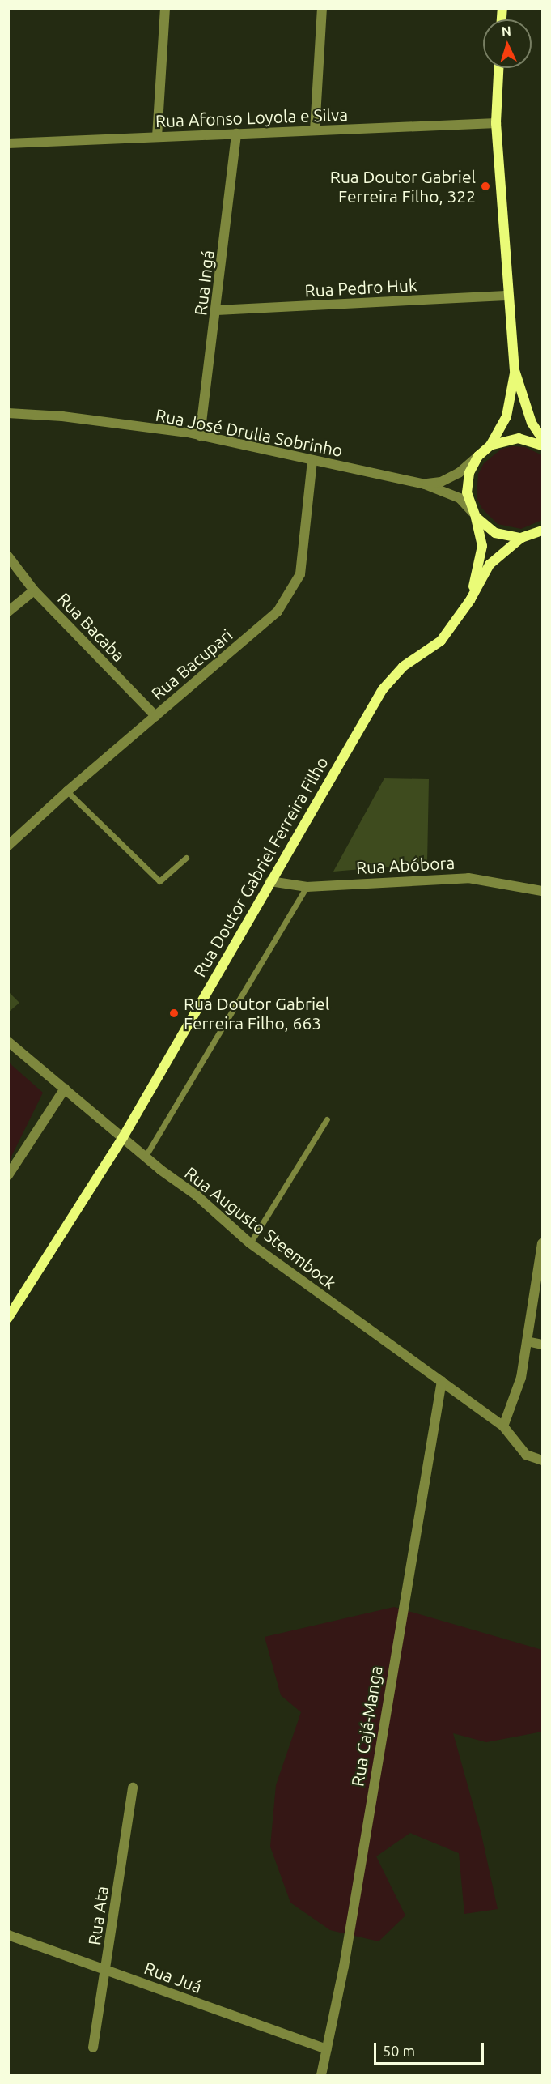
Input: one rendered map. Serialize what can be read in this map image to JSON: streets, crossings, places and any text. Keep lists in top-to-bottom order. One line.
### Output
{"streets":{"main road":["Rua Doutor Gabriel Ferreira Filho"],"street":["Rua Afonso Loyola e Silva","Rua Ingá","Rua Pedro Huk","Rua José Drulla Sobrinho","Rua Bacaba","Rua Bacupari","Rua Abóbora","Rua Augusto Steembock","Rua Cajá-Manga","Rua Ata","Rua Juá"]},"crossings":[["Rua Afonso Loyola e Silva","Rua Ingá"],["Rua Ingá","Rua Pedro Huk"],["Rua Ingá","Rua José Drulla Sobrinho"],["Rua José Drulla Sobrinho","Rua Bacupari"],["Rua José Drulla Sobrinho","Rua Doutor Gabriel Ferreira Filho"],["Rua Bacaba","Rua Bacupari"],["Rua Abóbora","Rua Doutor Gabriel Ferreira Filho"],["Rua Doutor Gabriel Ferreira Filho","Rua Augusto Steembock"],["Rua Augusto Steembock","Rua Cajá-Manga"],["Rua Cajá-Manga","Rua Juá"],["Rua Ata","Rua Juá"]],"places":["Rua Doutor Gabriel Ferreira Filho, 322","Rua Doutor Gabriel Ferreira Filho, 663"],"scale_bar":"50 m","north":"top"}
